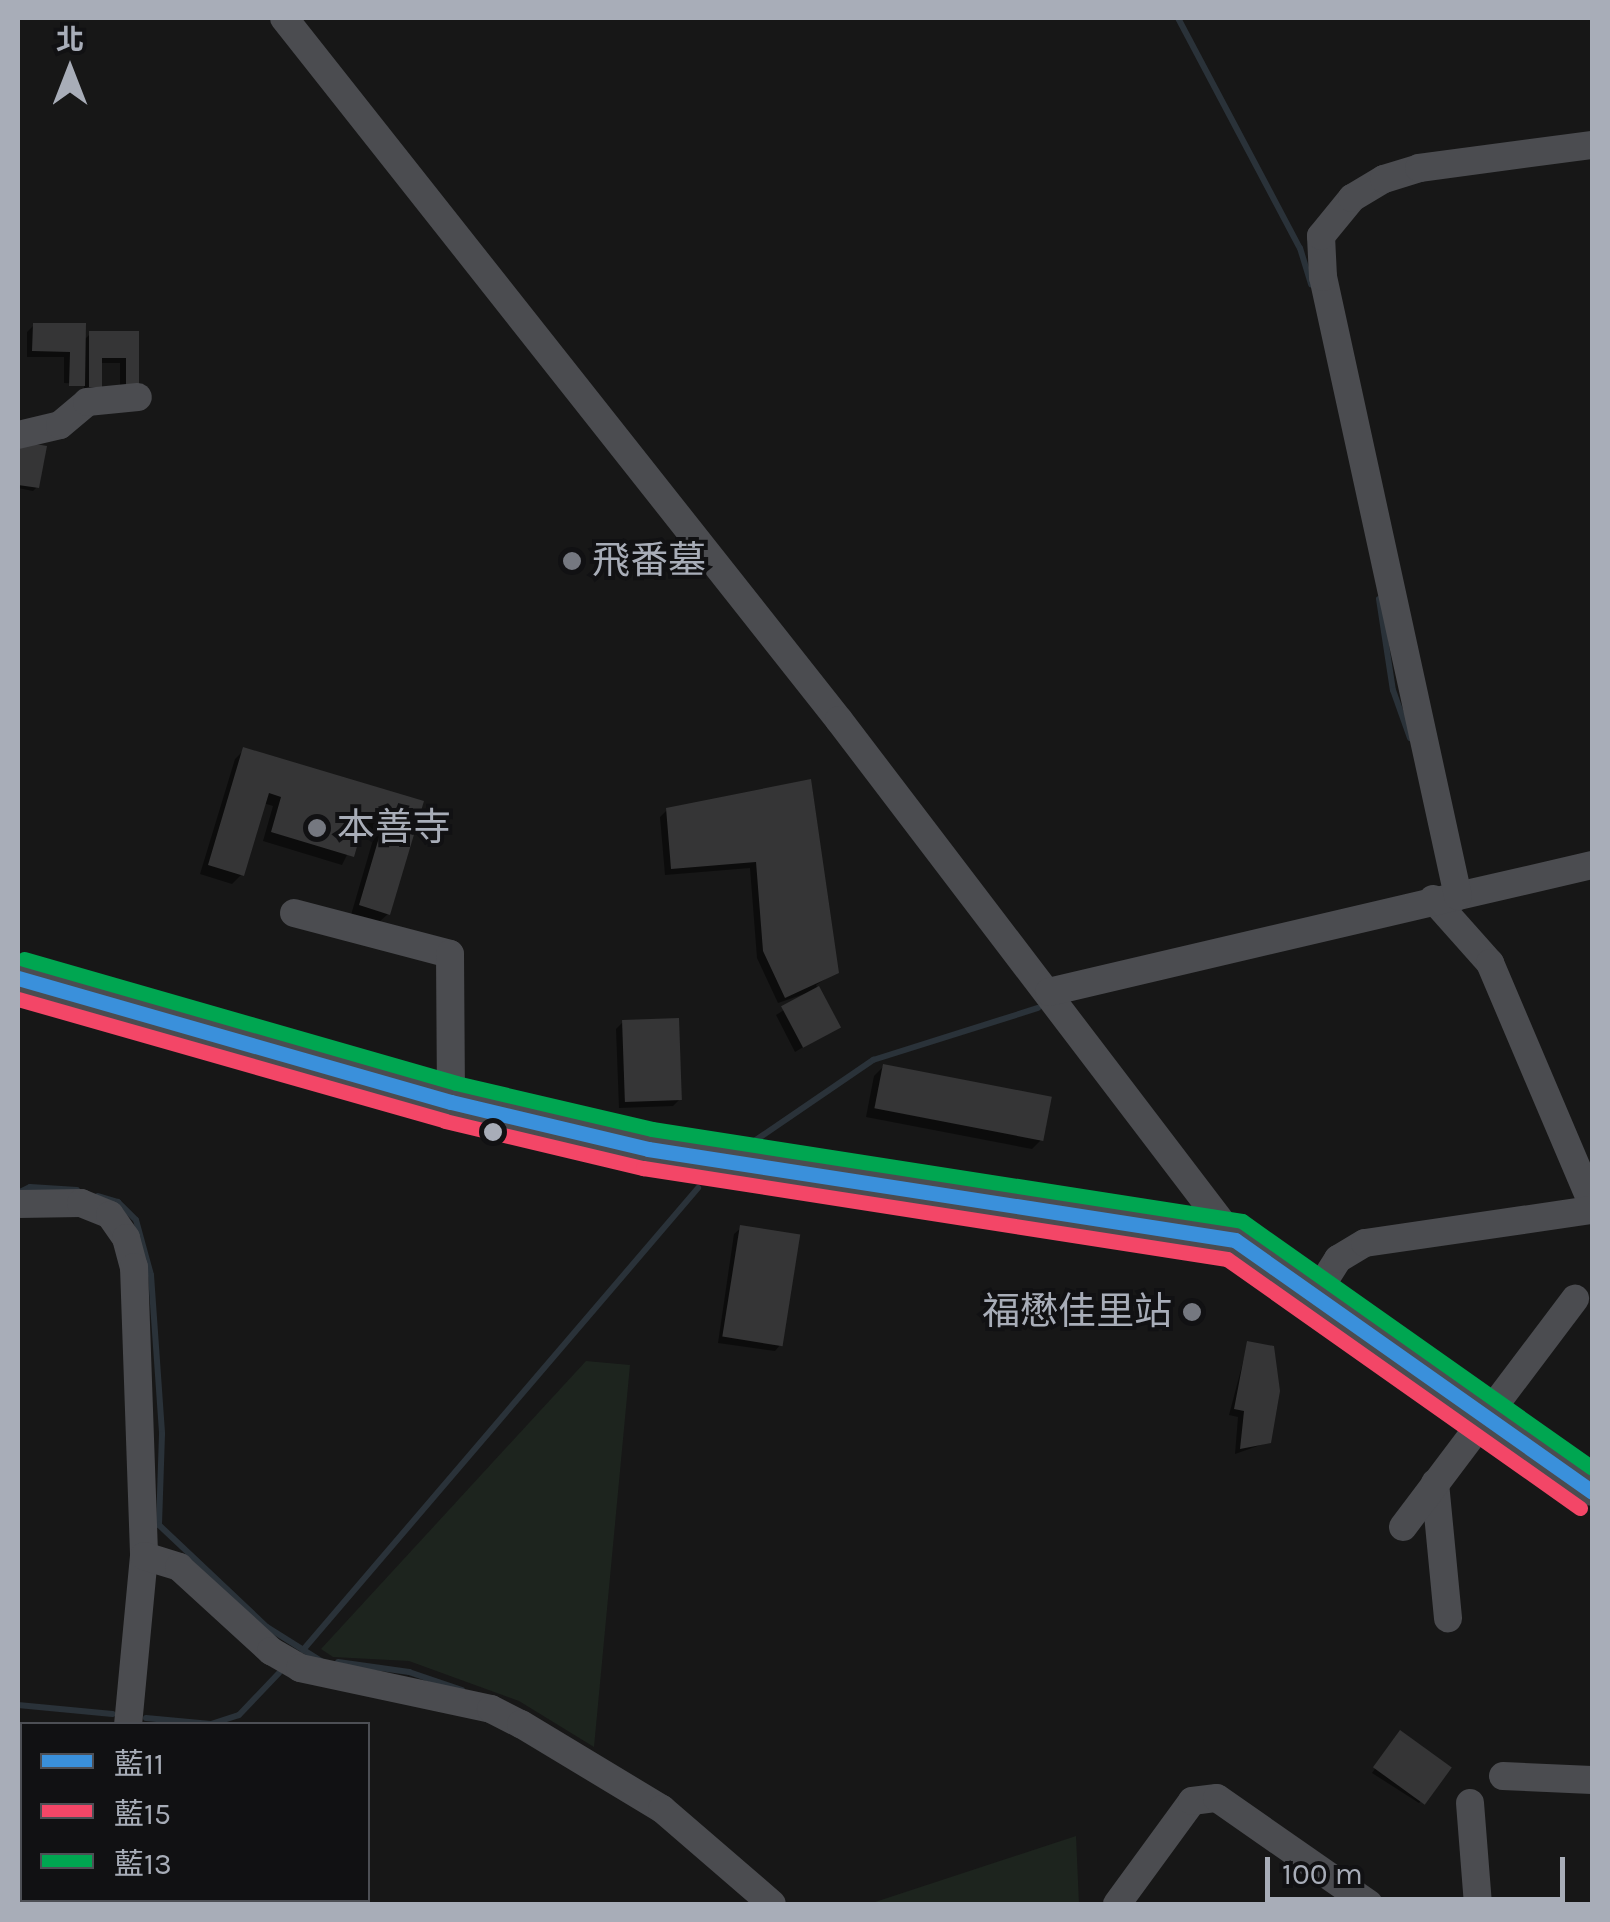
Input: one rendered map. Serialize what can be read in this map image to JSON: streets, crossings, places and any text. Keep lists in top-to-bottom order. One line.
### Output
{"places":["飛番墓","本善寺","福懋佳里站"],"lines":["transit line 藍13","transit line 藍11","transit line 藍15"],"legend":["藍11","藍15","藍13"],"scale_bar":"100 m","north":"top"}
